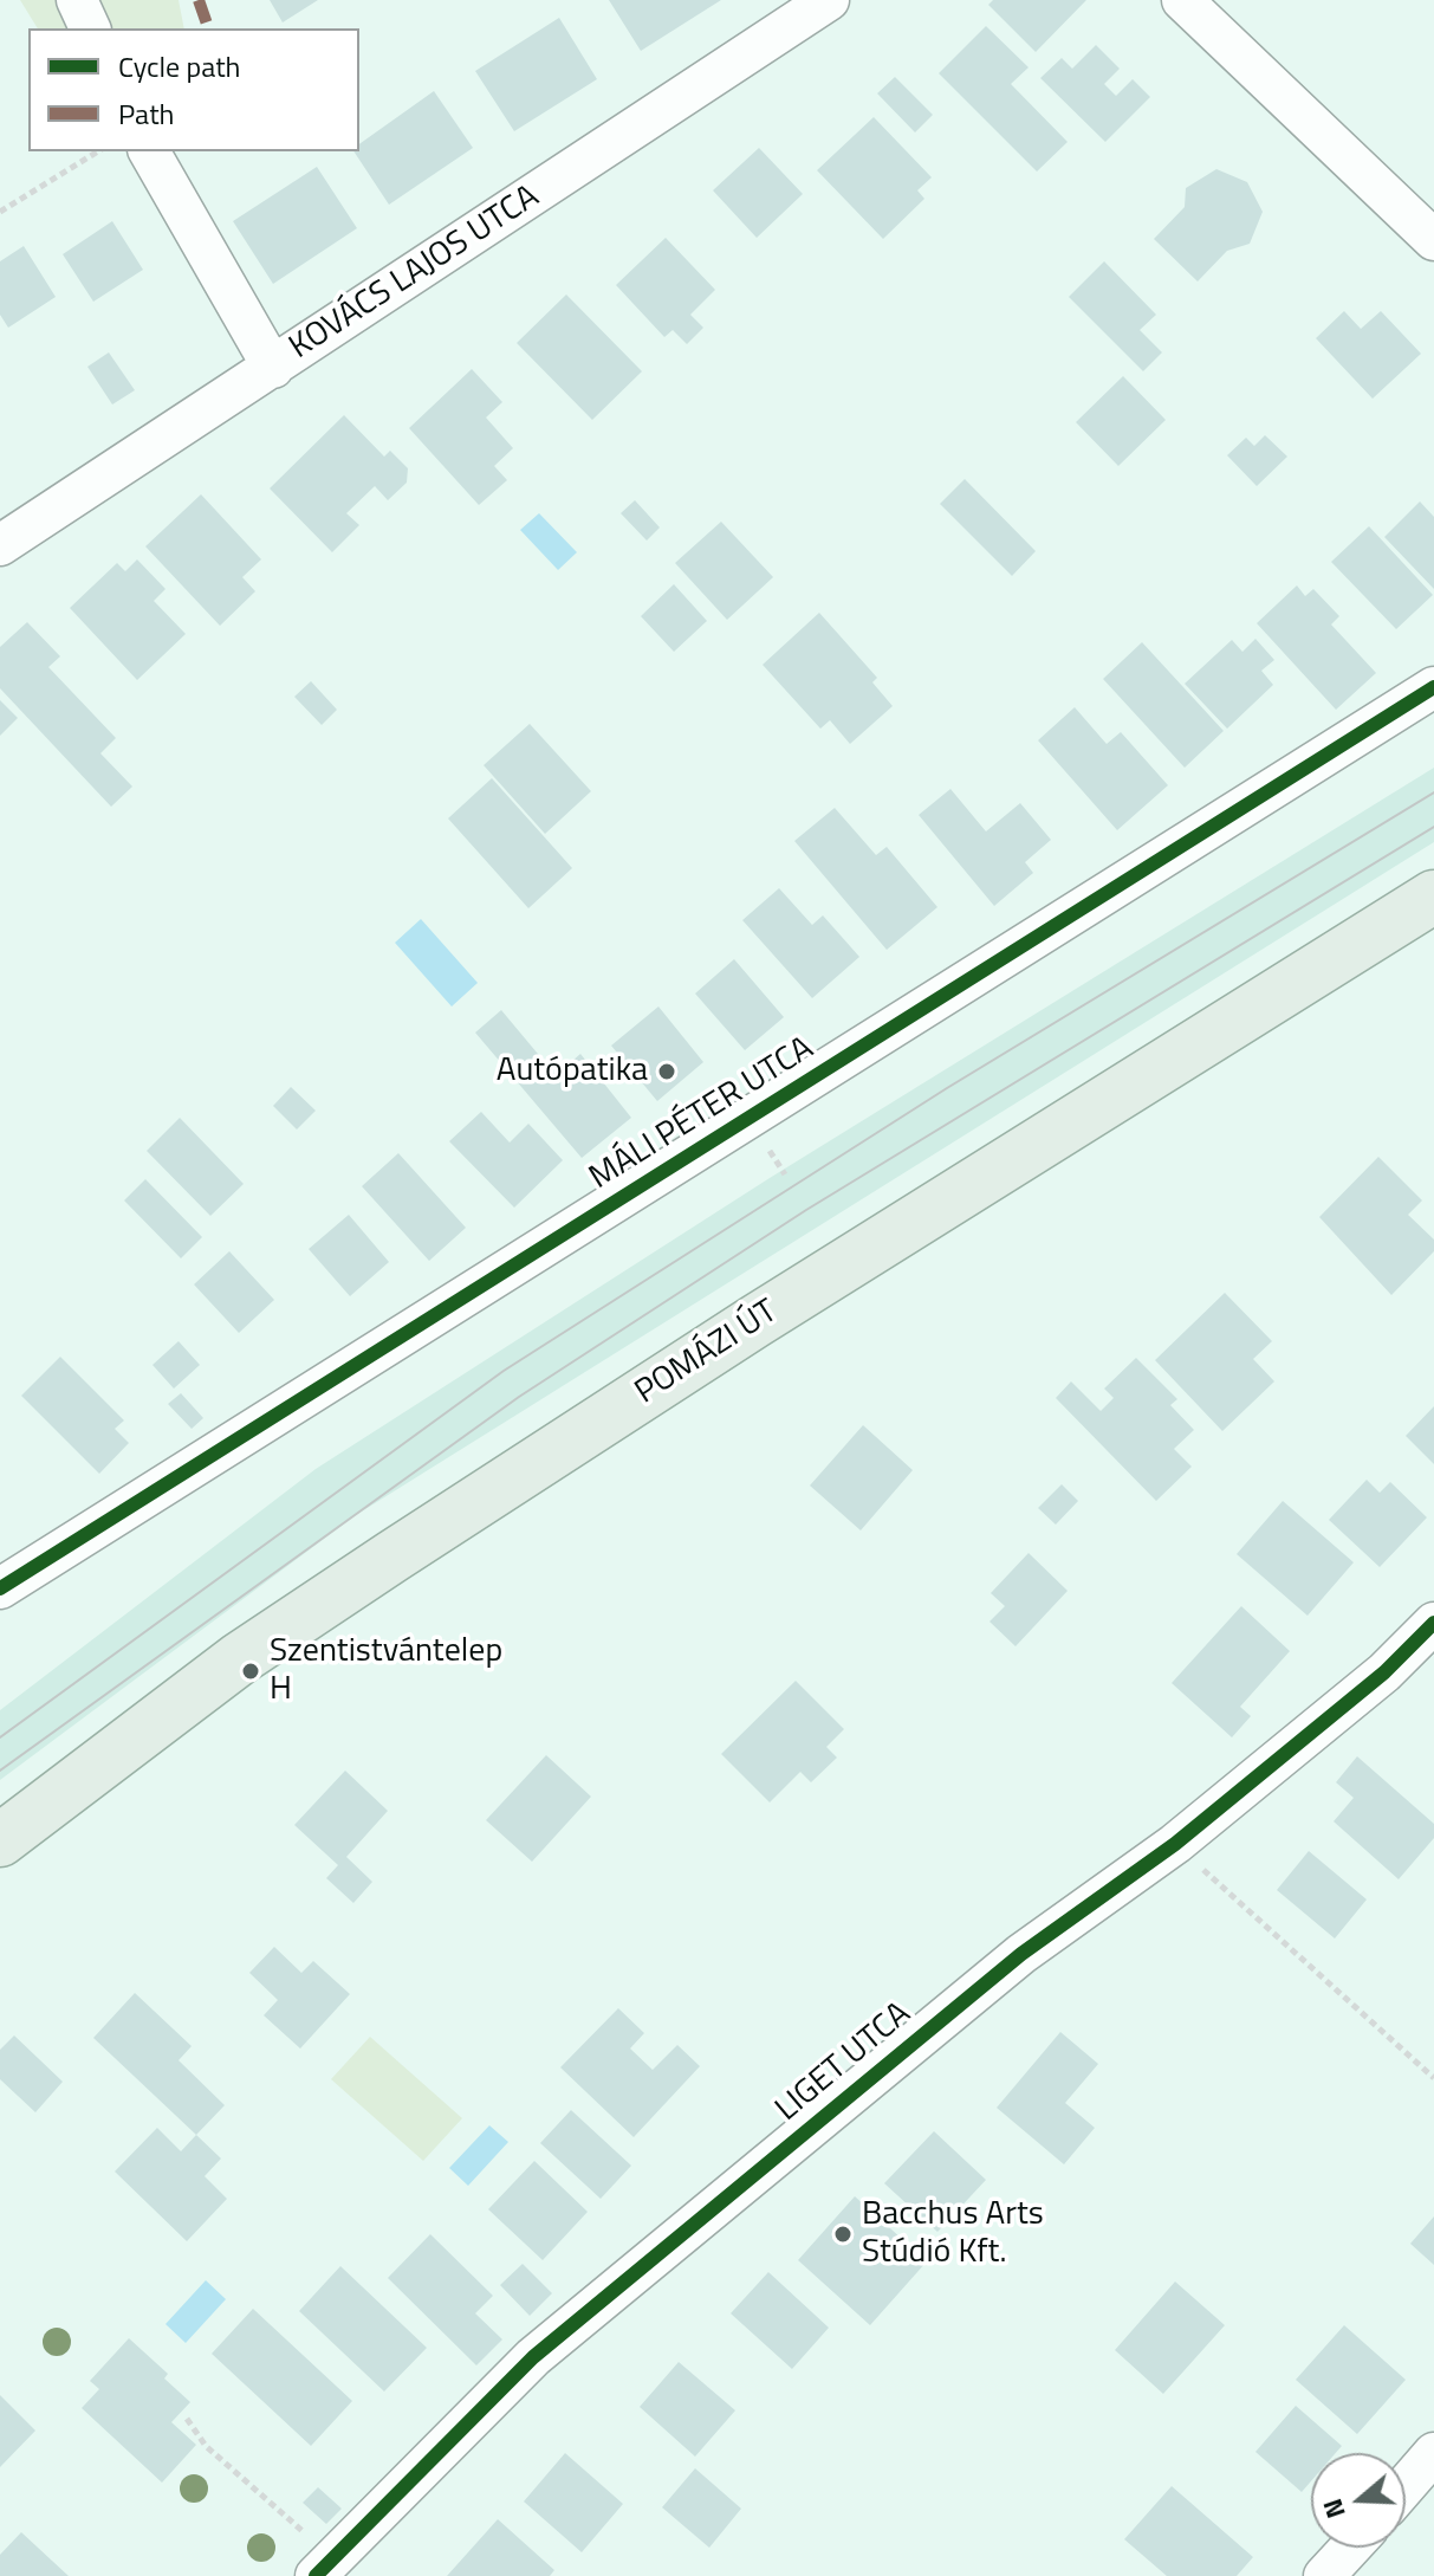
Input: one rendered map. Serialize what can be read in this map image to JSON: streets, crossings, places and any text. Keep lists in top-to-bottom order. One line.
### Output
{"streets":{"main road":["POMÁZI ÚT"],"street":["KOVÁCS LAJOS UTCA","MÁLI PÉTER UTCA","LIGET UTCA"]},"places":["Autópatika","Szentistvántelep H","Bacchus Arts Stúdió Kft."],"legend":["Cycle path","Path"],"north":"left"}
